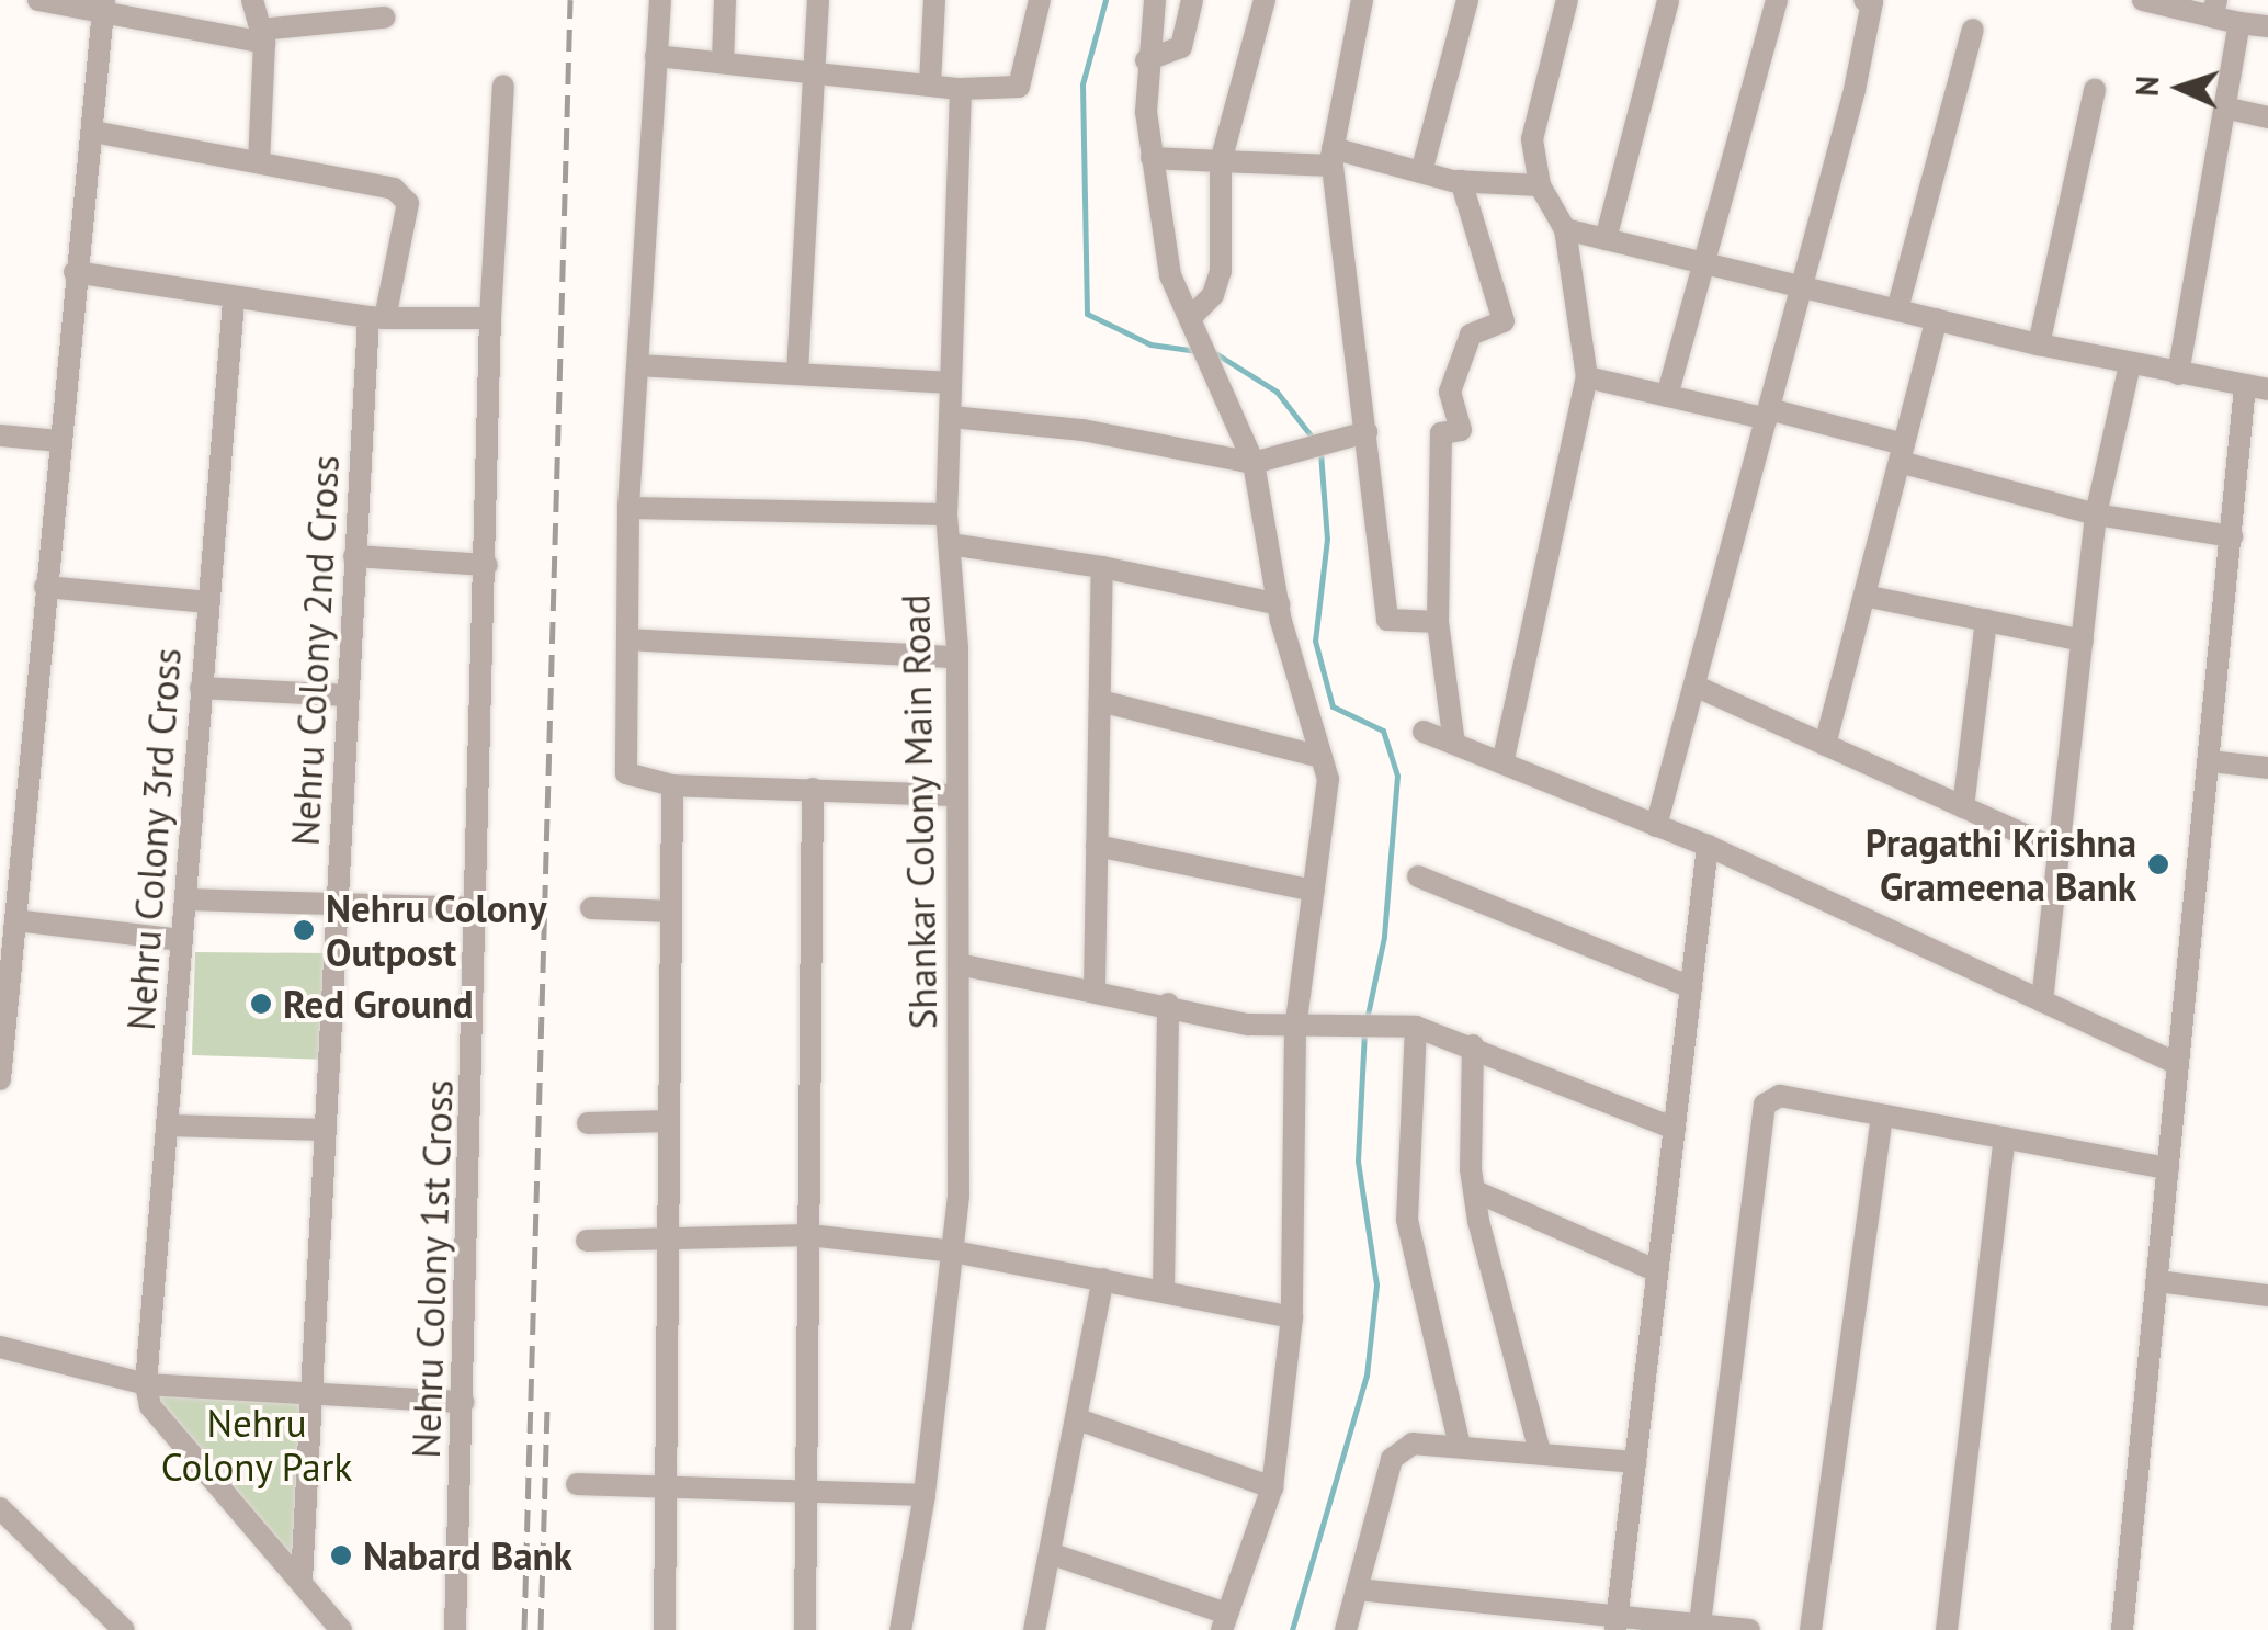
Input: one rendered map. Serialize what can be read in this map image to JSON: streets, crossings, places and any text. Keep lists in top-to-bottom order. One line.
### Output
{"streets":{"street":["Nehru Colony 2nd Cross","Shankar Colony Main Road","Nehru Colony 3rd Cross","Nehru Colony 1st Cross"]},"parks":["Nehru Colony Park"],"places":["Pragathi Krishna Grameena Bank","Nehru Colony Outpost","Red Ground","Nabard Bank"],"north":"left"}
